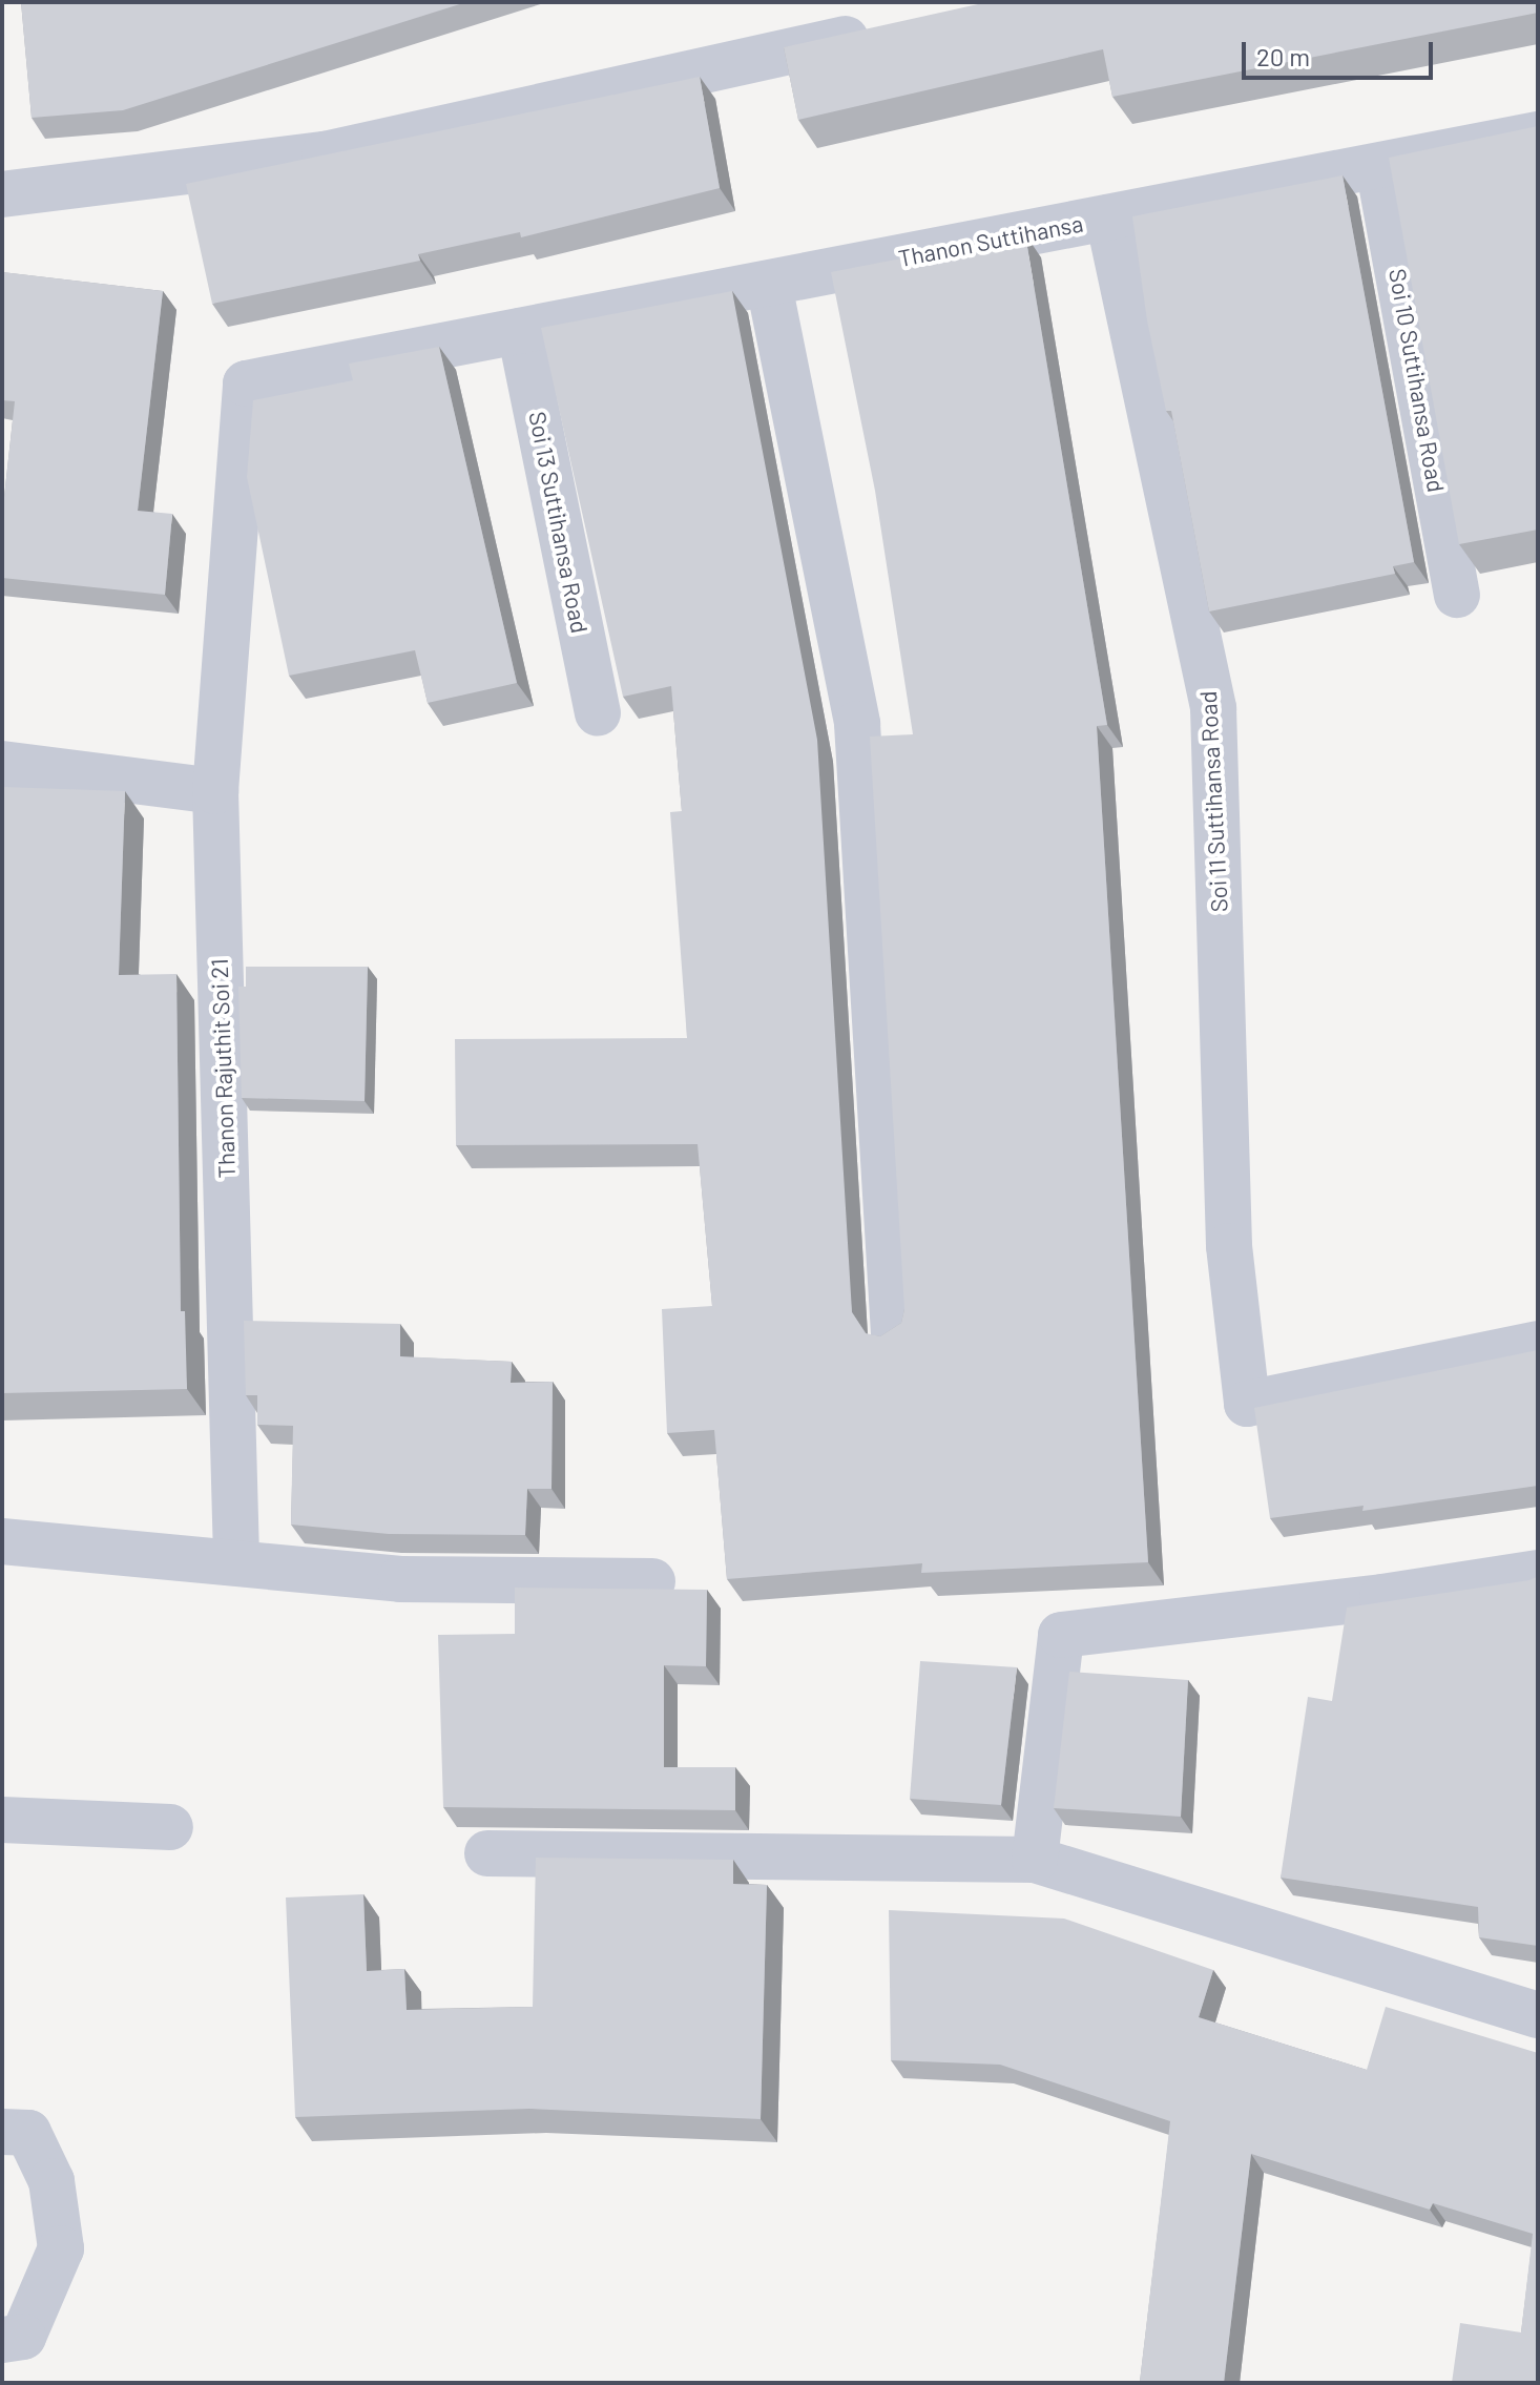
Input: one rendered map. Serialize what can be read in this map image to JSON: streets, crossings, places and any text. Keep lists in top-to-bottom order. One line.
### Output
{"streets":{"street":["Thanon Suttihansa","Soi 10 Suttihansa Road","Soi 13 Suttihansa Road","Soi 11 Suttihansa Road","Thanon Rajuthit Soi 21"]},"crossings":[["Thanon Suttihansa","Soi 10 Suttihansa Road"],["Thanon Suttihansa","Soi 13 Suttihansa Road"],["Thanon Suttihansa","Soi 11 Suttihansa Road"],["Thanon Suttihansa","Thanon Rajuthit Soi 21"]],"scale_bar":"20 m"}
